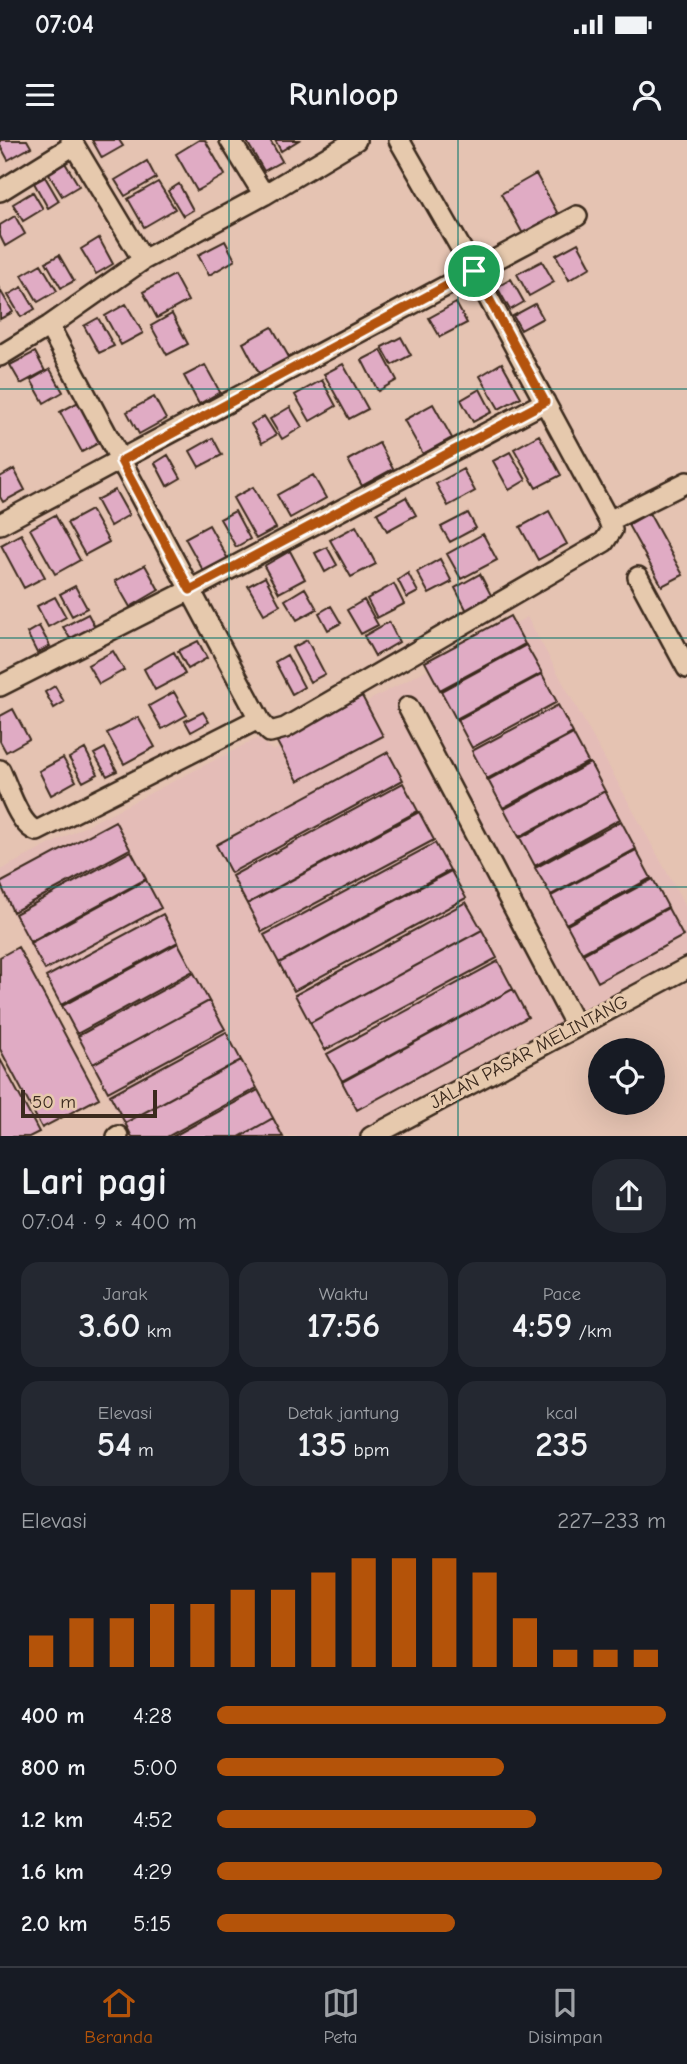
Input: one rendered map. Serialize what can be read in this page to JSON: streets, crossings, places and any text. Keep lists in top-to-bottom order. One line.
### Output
{"streets":{"street":["JALAN PASAR MELINTANG"]},"scale_bar":"50 m","page":{"status":"07:04","header":"Runloop","scale":"50 m","heading":["Lari pagi","07:04 · 9 × 400 m"],"stats":[["Jarak","3.60 km"],["Waktu","17:56"],["Pace","4:59 /km"],["Elevasi","54 m"],["Detak jantung","135 bpm"],["kcal","235"]],"chart":["Elevasi","227–233 m"],"list":[{"name":"400 m","note":"4:28"},{"name":"800 m","note":"5:00"},{"name":"1.2 km","note":"4:52"},{"name":"1.6 km","note":"4:29"},{"name":"2.0 km","note":"5:15"}],"tabs":["Beranda","Peta","Disimpan"]}}
